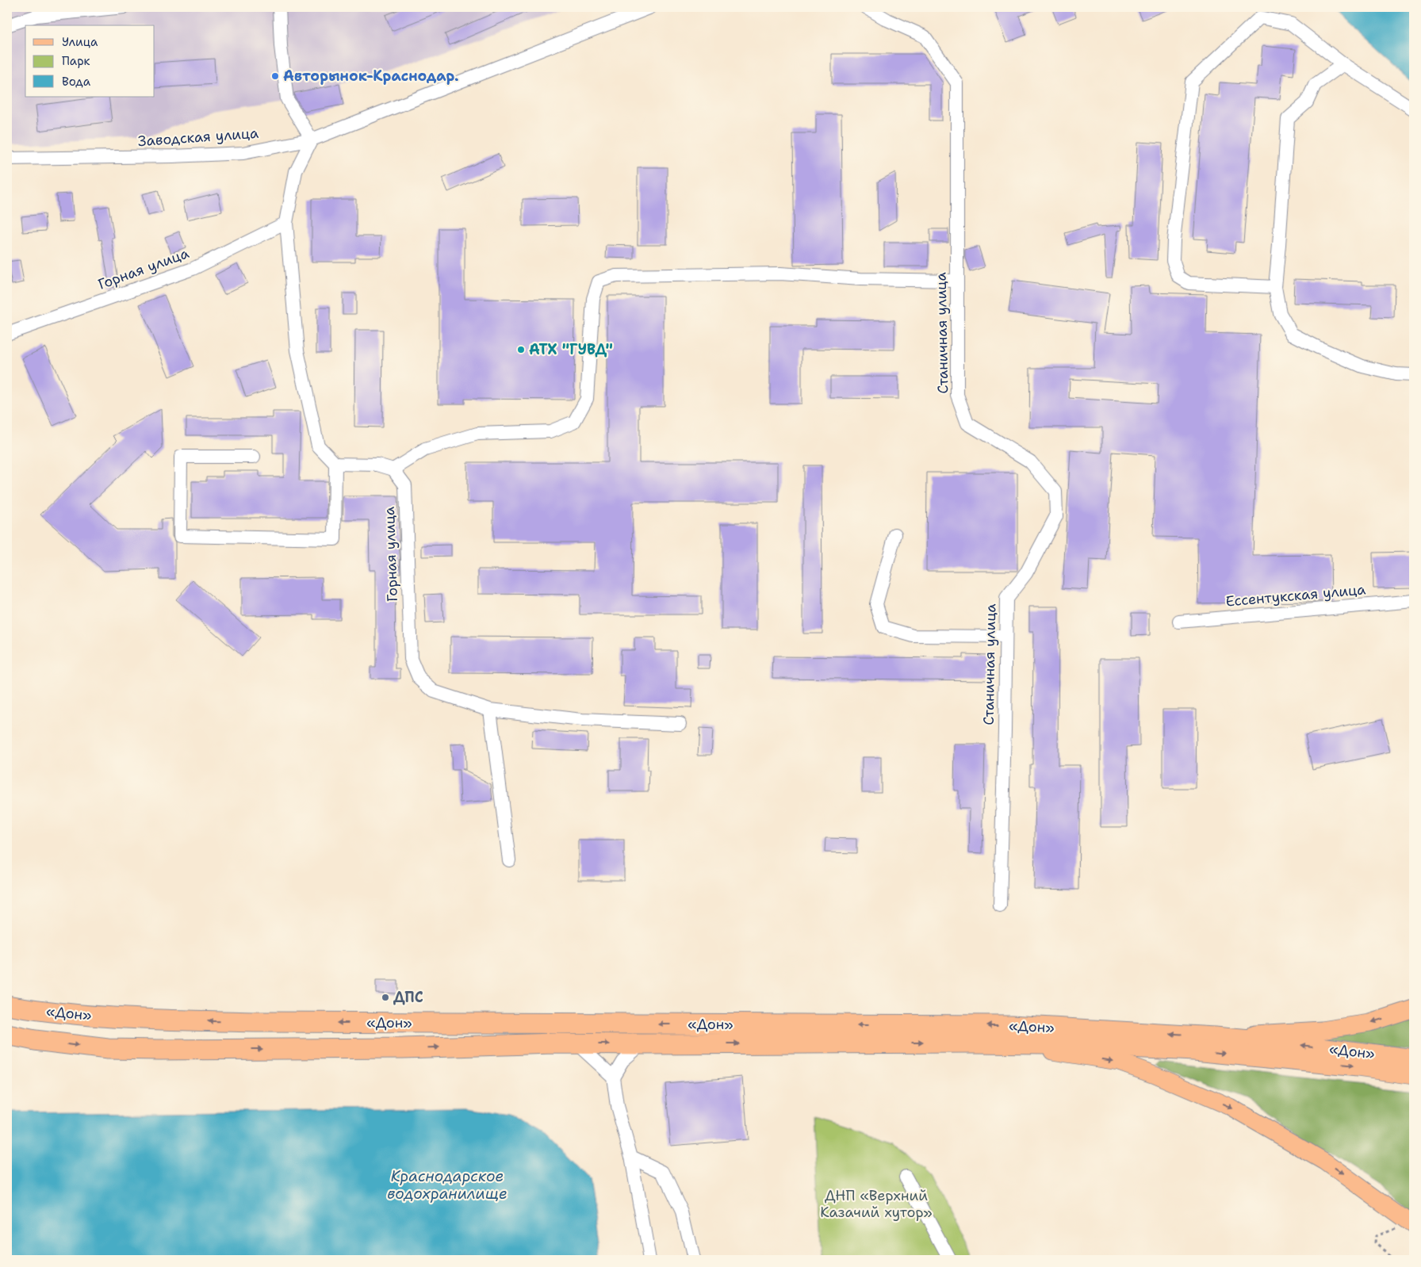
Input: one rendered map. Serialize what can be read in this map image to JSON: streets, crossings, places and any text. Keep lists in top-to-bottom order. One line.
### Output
{"streets":{"highway":["«Дон»"],"street":["Заводская улица","Горная улица","Станичная улица","Ессентукская улица"]},"water":["Краснодарское водохранилище"],"parks":["ДНП «Верхний Казачий хутор»"],"places":["Авторынок-Краснодар.","АТХ \"ГУВД\"","ДПС"],"legend":["Улица","Парк","Вода"]}
